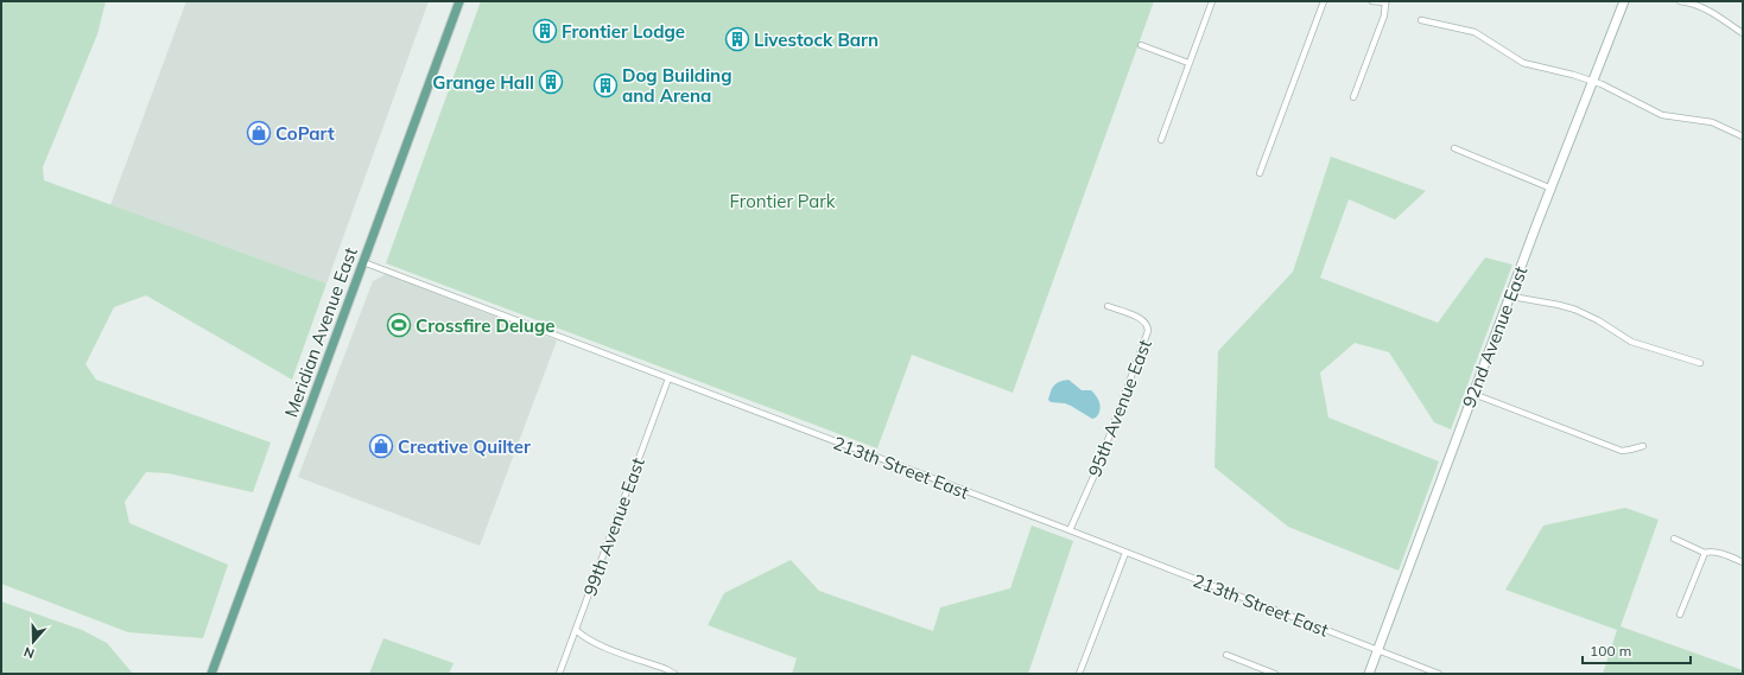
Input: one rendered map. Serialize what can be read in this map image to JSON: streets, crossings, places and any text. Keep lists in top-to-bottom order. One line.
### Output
{"streets":{"main road":["Meridian Avenue East"],"street":["92nd Avenue East","95th Avenue East","213th Street East","99th Avenue East"]},"crossings":[["Meridian Avenue East","213th Street East"],["92nd Avenue East","213th Street East"],["95th Avenue East","213th Street East"],["213th Street East","99th Avenue East"]],"parks":["Frontier Park"],"places":{"building":["Frontier Lodge","Livestock Barn","Grange Hall","Dog Building and Arena"],"shop":["CoPart","Creative Quilter"],"sports":["Crossfire Deluge"]},"scale_bar":"100 m","north":"bottom"}
